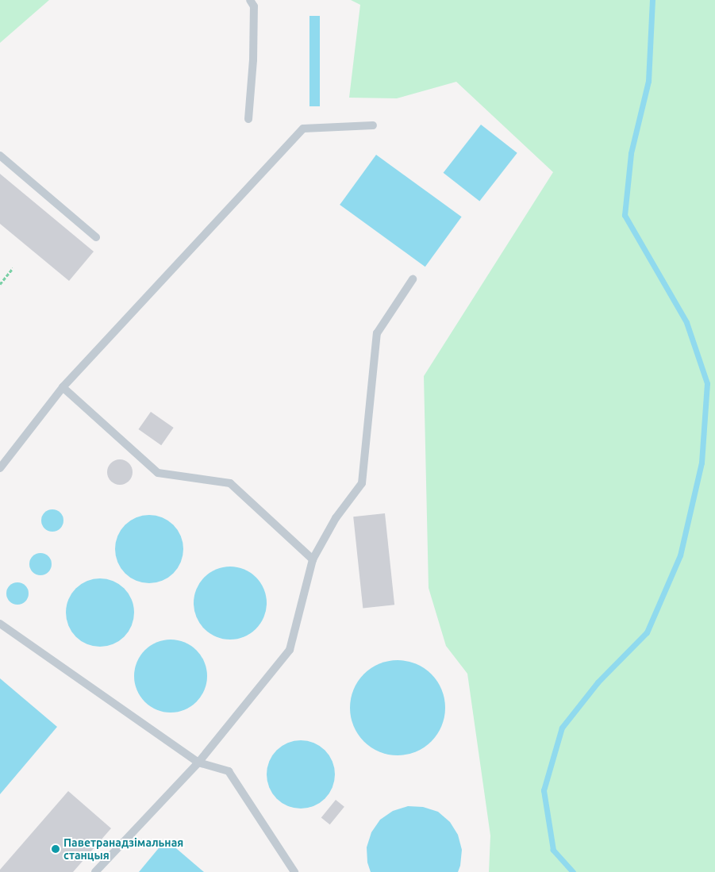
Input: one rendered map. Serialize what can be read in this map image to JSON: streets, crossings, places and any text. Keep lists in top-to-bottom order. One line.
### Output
{"places":["Паветранадзімальная станцыя"]}
